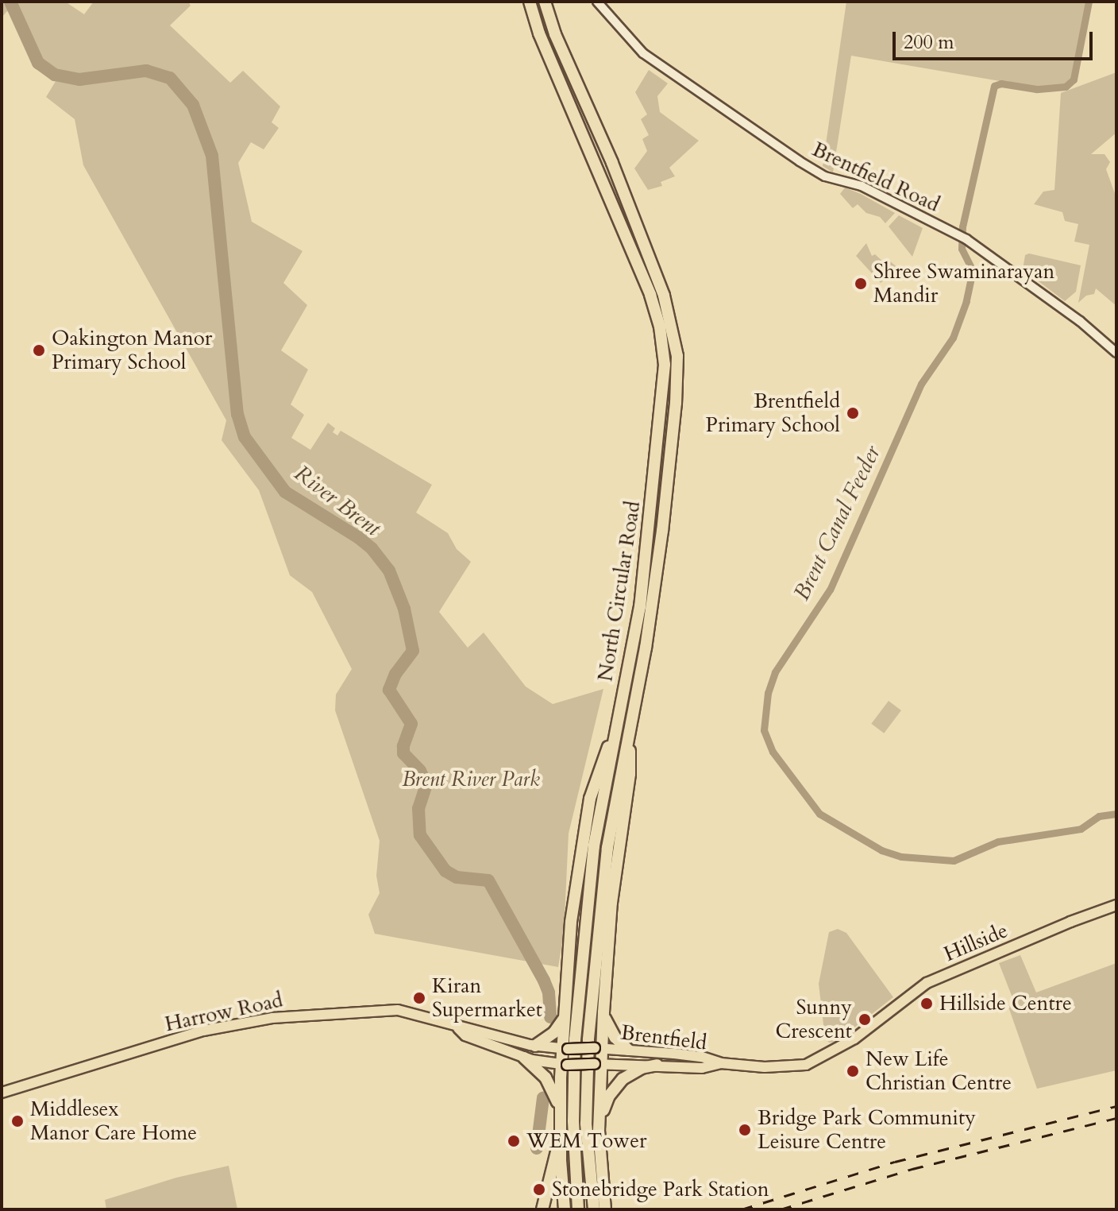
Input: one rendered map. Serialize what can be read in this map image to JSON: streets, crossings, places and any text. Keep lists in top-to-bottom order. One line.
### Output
{"streets":{"highway":["North Circular Road"],"main road":["Hillside","Harrow Road","Brentfield"],"street":["Brentfield Road"]},"crossings":[["Hillside","Brentfield"],["Harrow Road","Brentfield"]],"water":["River Brent","Brent Canal Feeder"],"parks":["Brent River Park"],"places":["Shree Swaminarayan Mandir","Oakington Manor Primary School","Brentfield Primary School","Kiran Supermarket","Hillside Centre","Sunny Crescent","New Life Christian Centre","Middlesex Manor Care Home","Bridge Park Community Leisure Centre","WEM Tower","Stonebridge Park Station"],"scale_bar":"200 m"}
